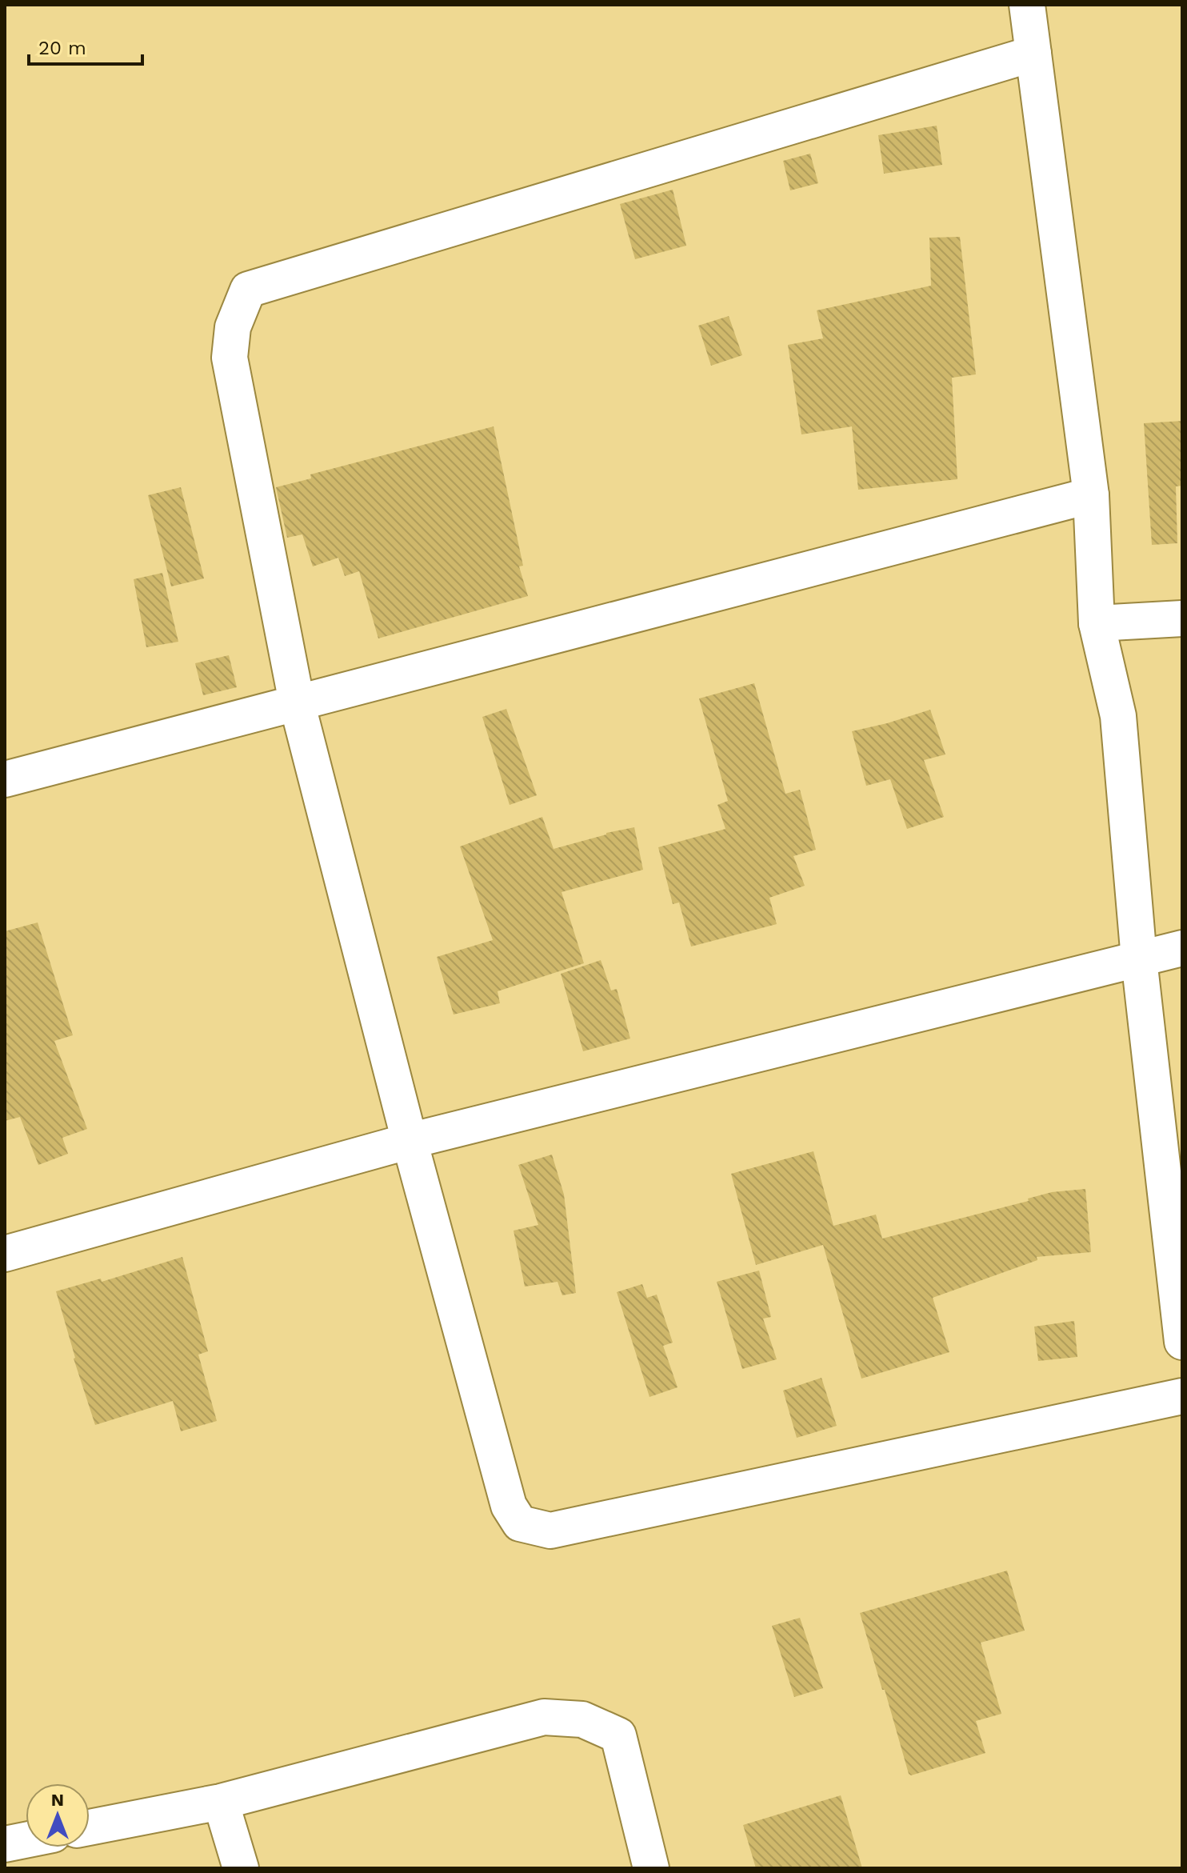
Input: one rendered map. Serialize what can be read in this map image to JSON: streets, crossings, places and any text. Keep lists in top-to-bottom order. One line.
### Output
{"scale_bar":"20 m","north":"top"}
